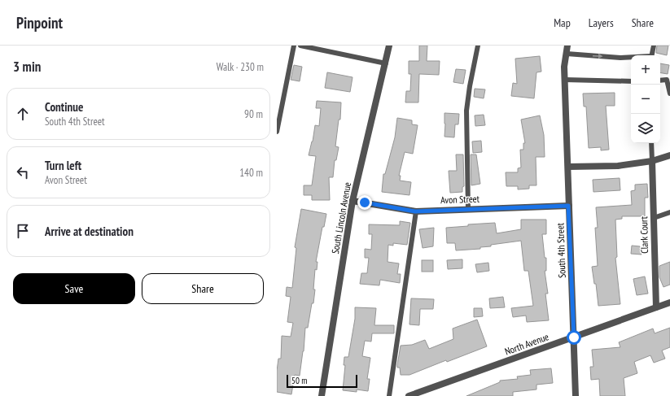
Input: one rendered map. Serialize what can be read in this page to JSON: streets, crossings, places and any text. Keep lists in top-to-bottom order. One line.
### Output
{"streets":{"street":["Avon Street","South Lincoln Avenue","Clark Court","South 4th Street","North Avenue"]},"crossings":[["Avon Street","South Lincoln Avenue"],["Avon Street","South 4th Street"],["Clark Court","North Avenue"],["South 4th Street","North Avenue"]],"scale_bar":"50 m","page":{"header":"Pinpoint","nav":["Map","Layers","Share"],"heading":["3 min","Walk · 230 m"],"map_buttons":["+","−"],"list":[["Continue","South 4th Street","90 m"],["Turn left","Avon Street","140 m"],"Arrive at destination"],"buttons":["Save","Share"],"scale":"50 m"}}
